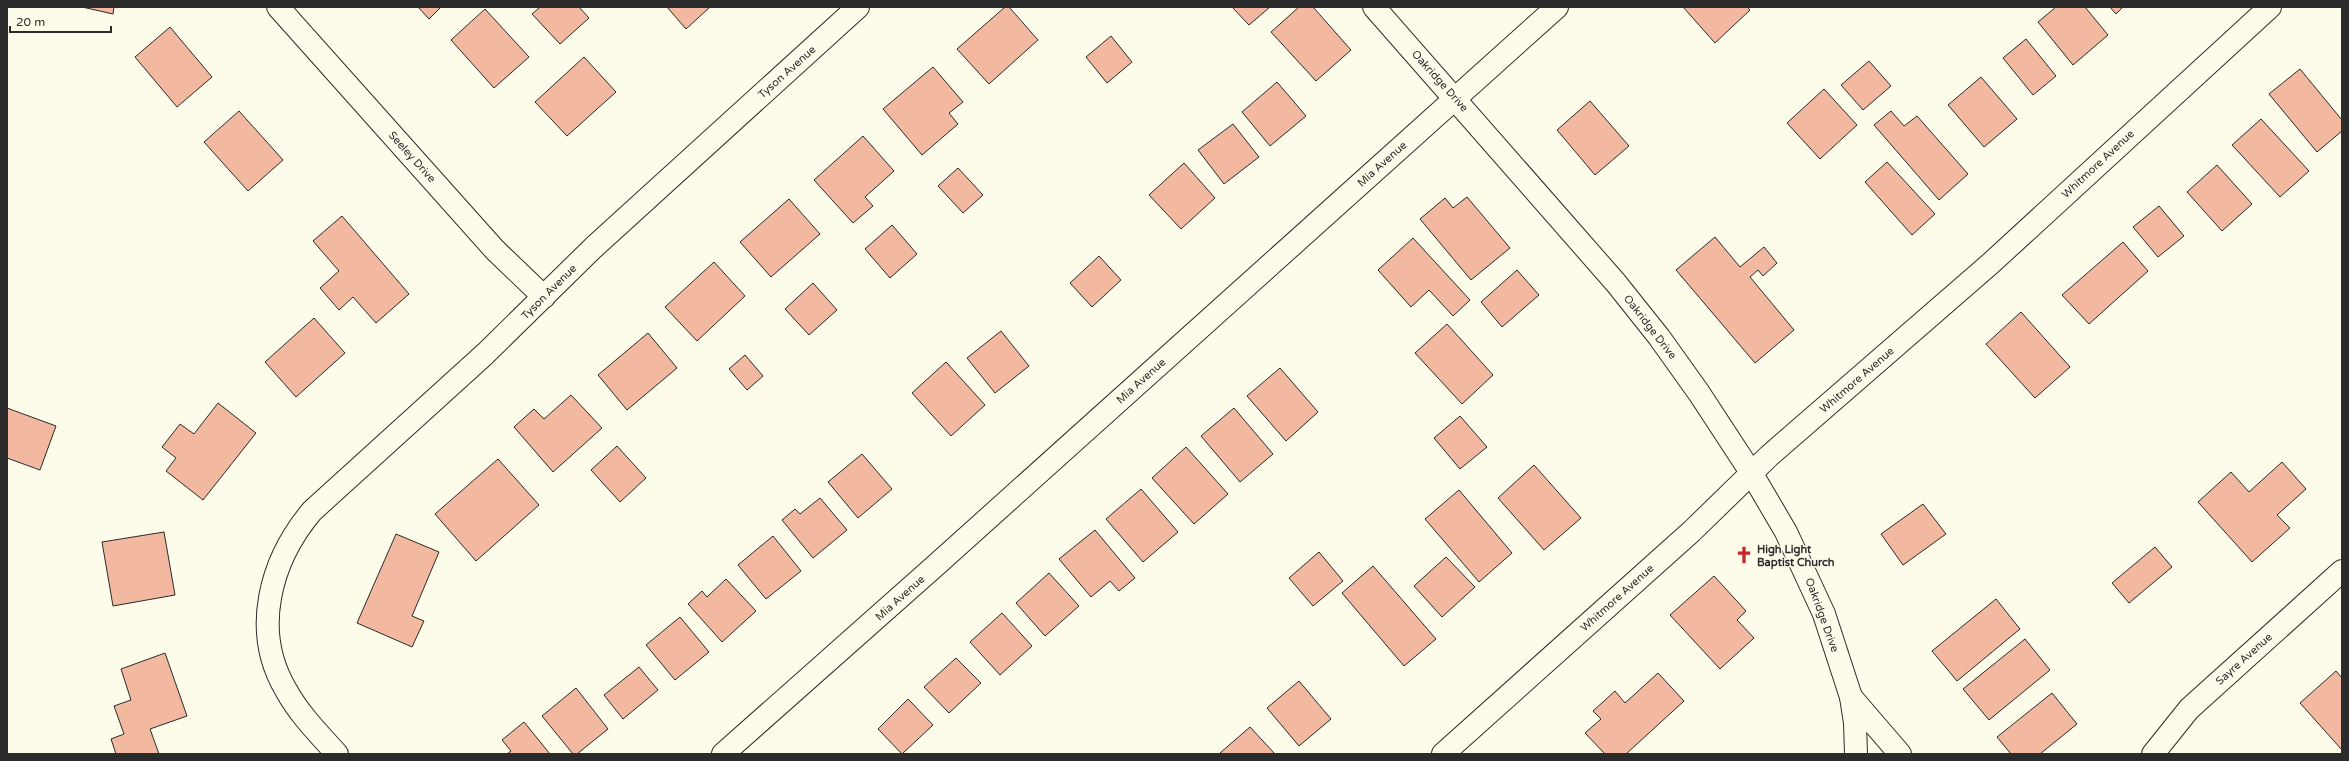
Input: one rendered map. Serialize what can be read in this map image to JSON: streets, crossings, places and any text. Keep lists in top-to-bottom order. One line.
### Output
{"streets":{"street":["Tyson Avenue","Oakridge Drive","Seeley Drive","Mia Avenue","Whitmore Avenue","Sayre Avenue"]},"crossings":[["Tyson Avenue","Seeley Drive"],["Oakridge Drive","Mia Avenue"],["Oakridge Drive","Whitmore Avenue"]],"places":{"church":["High Light Baptist Church"]},"scale_bar":"20 m"}
